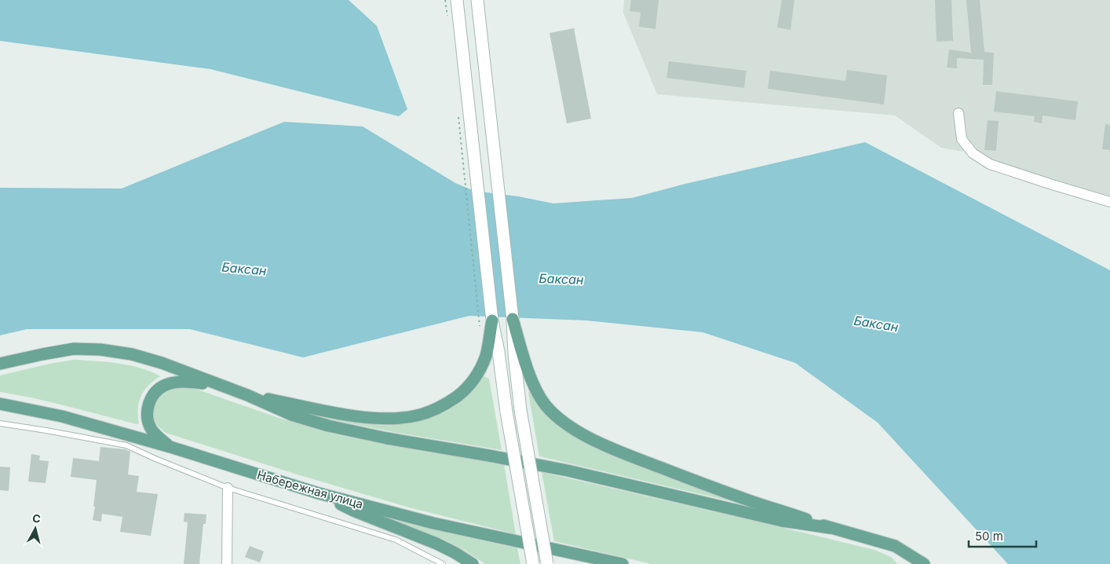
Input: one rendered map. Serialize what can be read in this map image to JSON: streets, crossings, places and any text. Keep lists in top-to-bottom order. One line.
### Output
{"streets":{"main road":["Набережная улица"]},"water":["Баксан"],"scale_bar":"50 m","north":"top"}
